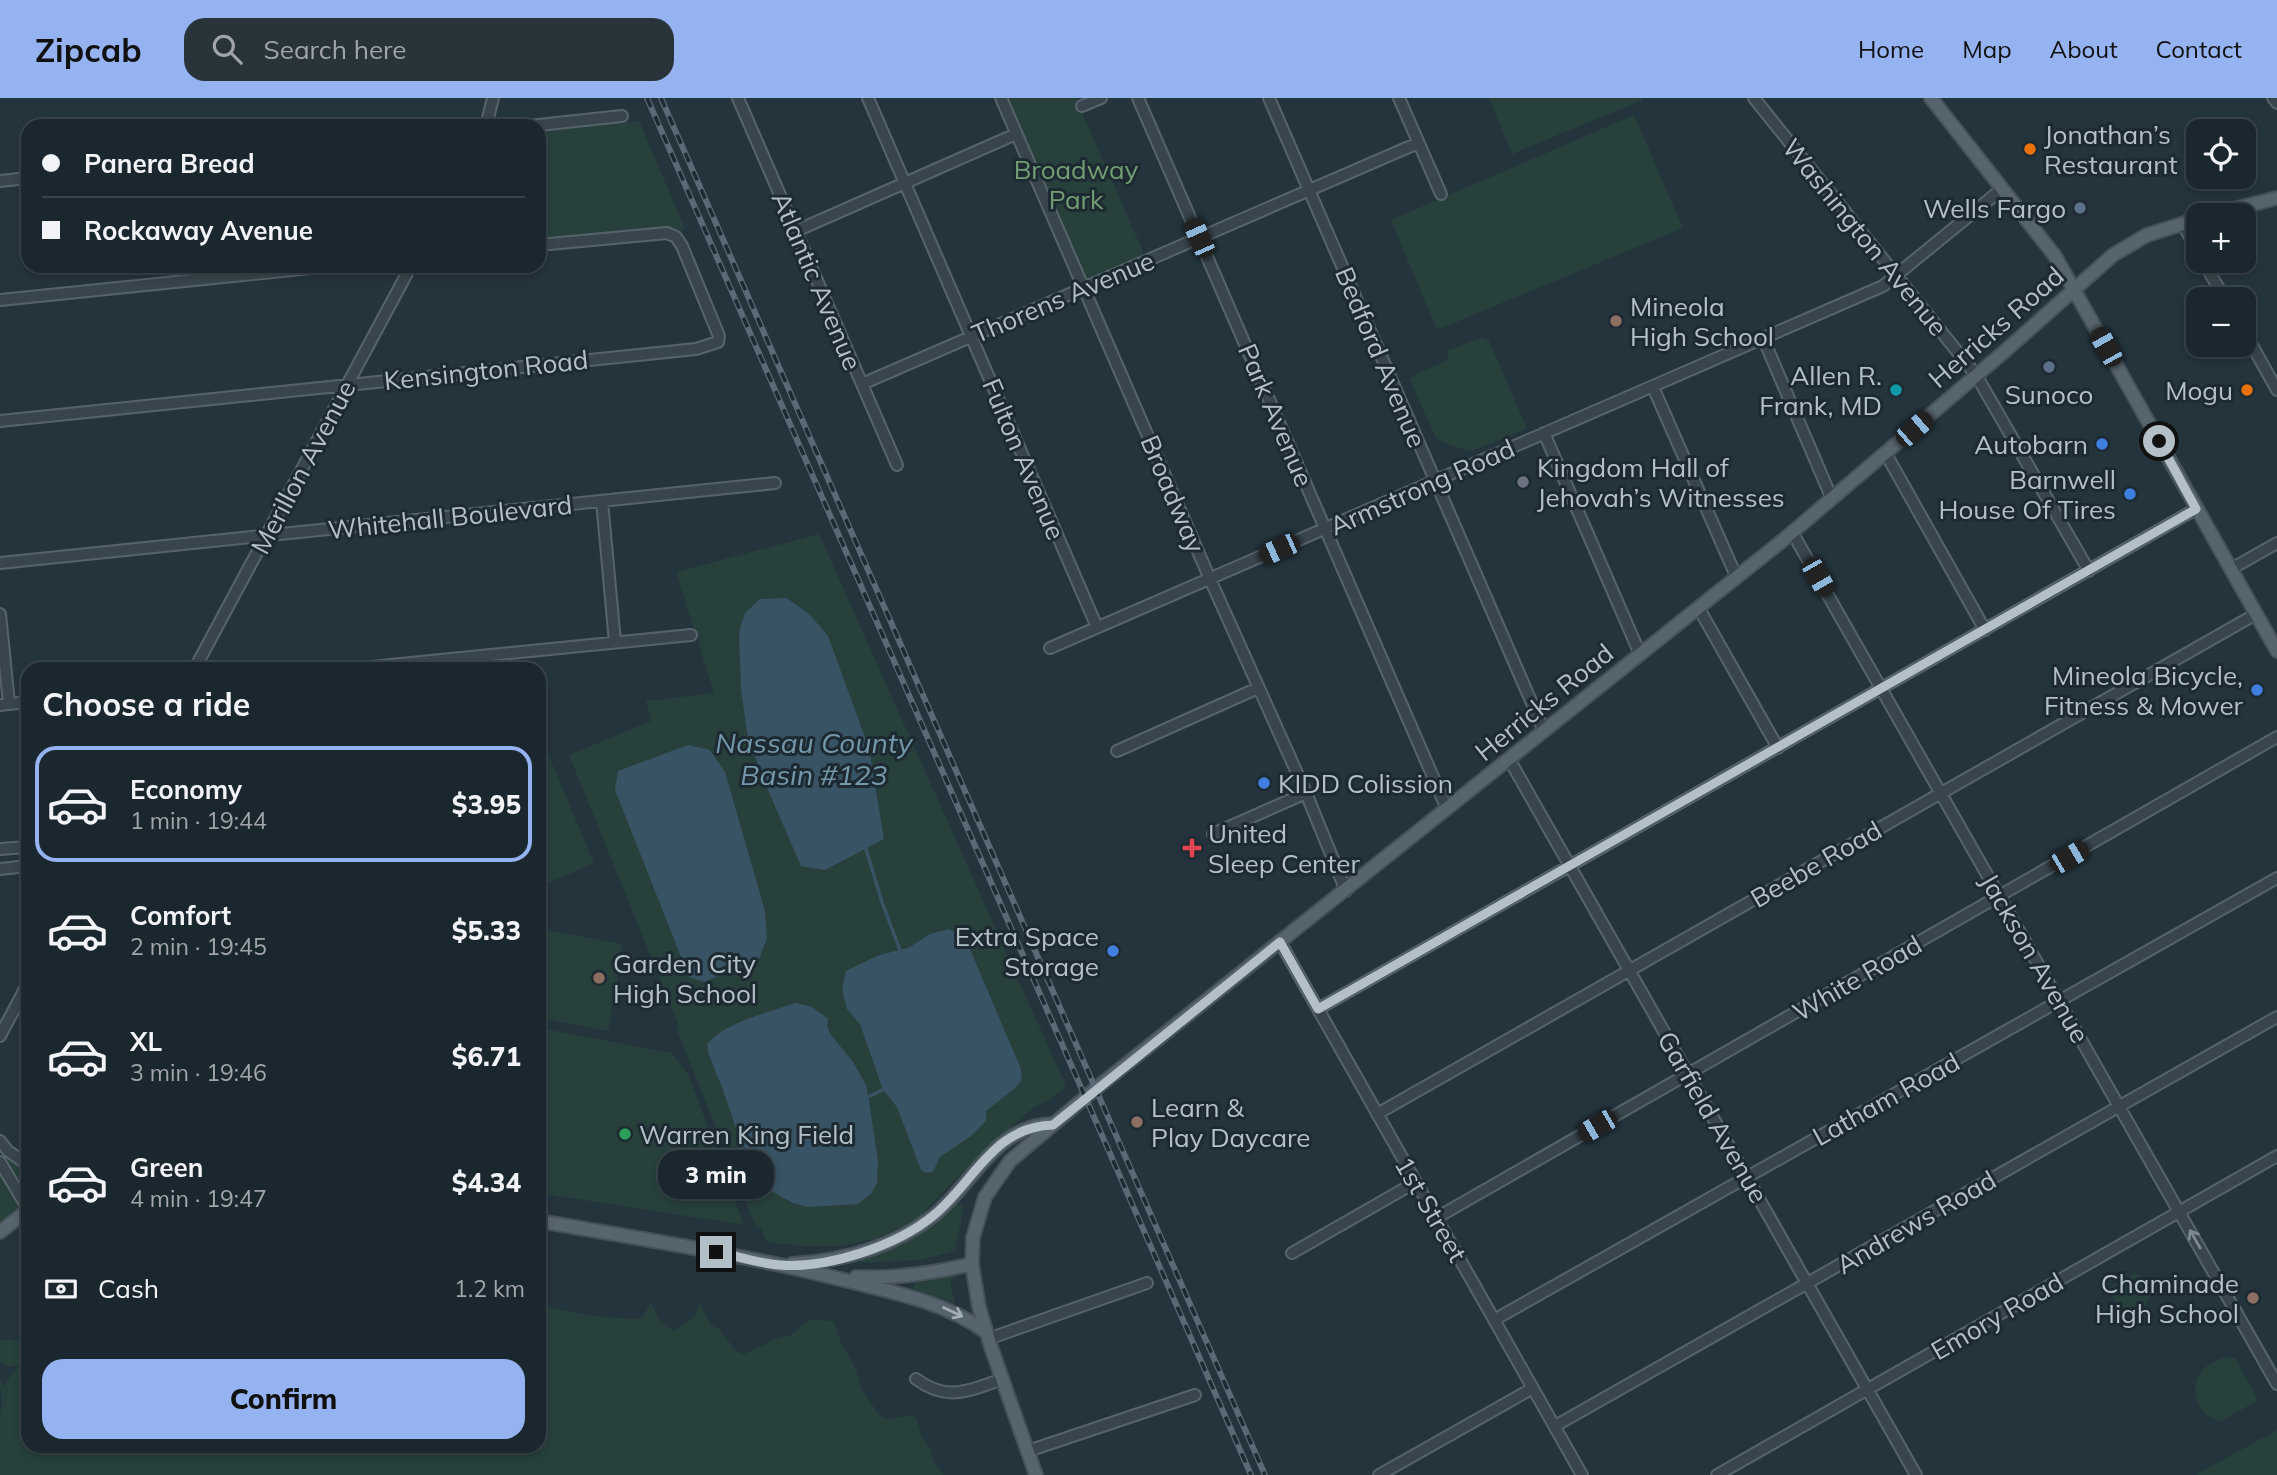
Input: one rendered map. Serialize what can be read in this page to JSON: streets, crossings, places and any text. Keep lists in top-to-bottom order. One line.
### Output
{"streets":{"main road":["Herricks Road"],"street":["Washington Avenue","Atlantic Avenue","Thorens Avenue","Bedford Avenue","Kensington Road","Park Avenue","Fulton Avenue","Merillon Avenue","Armstrong Road","Broadway","Whitehall Boulevard","Beebe Road","Jackson Avenue","White Road","Latham Road","Garfield Avenue","1st Street","Andrews Road","Emory Road"]},"crossings":[["Washington Avenue","Herricks Road"],["Washington Avenue","Armstrong Road"],["Atlantic Avenue","Thorens Avenue"],["Thorens Avenue","Bedford Avenue"],["Thorens Avenue","Park Avenue"],["Thorens Avenue","Fulton Avenue"],["Thorens Avenue","Broadway"],["Herricks Road","Bedford Avenue"],["Herricks Road","Park Avenue"],["Herricks Road","Broadway"],["Herricks Road","Jackson Avenue"],["Herricks Road","Garfield Avenue"],["Herricks Road","1st Street"],["Bedford Avenue","Armstrong Road"],["Kensington Road","Merillon Avenue"],["Park Avenue","Armstrong Road"],["Fulton Avenue","Armstrong Road"],["Merillon Avenue","Whitehall Boulevard"],["Armstrong Road","Broadway"],["Beebe Road","Jackson Avenue"],["Beebe Road","Garfield Avenue"],["Beebe Road","1st Street"],["Jackson Avenue","White Road"],["Jackson Avenue","Latham Road"],["Jackson Avenue","Andrews Road"],["Jackson Avenue","Emory Road"],["White Road","Garfield Avenue"],["White Road","1st Street"],["Latham Road","Garfield Avenue"],["Latham Road","1st Street"],["Garfield Avenue","Andrews Road"],["Garfield Avenue","Emory Road"],["1st Street","Andrews Road"]],"water":["Nassau County Basin #123"],"parks":["Broadway Park"],"places":{"other":["Jonathan’s Restaurant","Wells Fargo","Mineola High School","Sunoco","Allen R. Frank, MD","Mogu","Autobarn","Kingdom Hall of Jehovah’s Witnesses","Barnwell House Of Tires","Mineola Bicycle, Fitness & Mower","KIDD Colission","Extra Space Storage","Garden City High School","Learn & Play Daycare","Warren King Field","Chaminade High School"],"health":["United Sleep Center"]},"page":{"header":"Zipcab","search":"Search here","nav":["Home","Map","About","Contact"],"map_buttons":["+","−"],"banner":["Panera Bread","Rockaway Avenue"],"heading":"Choose a ride","list":[{"name":"Economy","note":"1 min · 19:44","value":"$3.95"},{"name":"Comfort","note":"2 min · 19:45","value":"$5.33"},{"name":"XL","note":"3 min · 19:46","value":"$6.71"},{"name":"Green","note":"4 min · 19:47","value":"$4.34"}],"bubble":"3 min","pay":["Cash","1.2 km"],"buttons":"Confirm"}}
